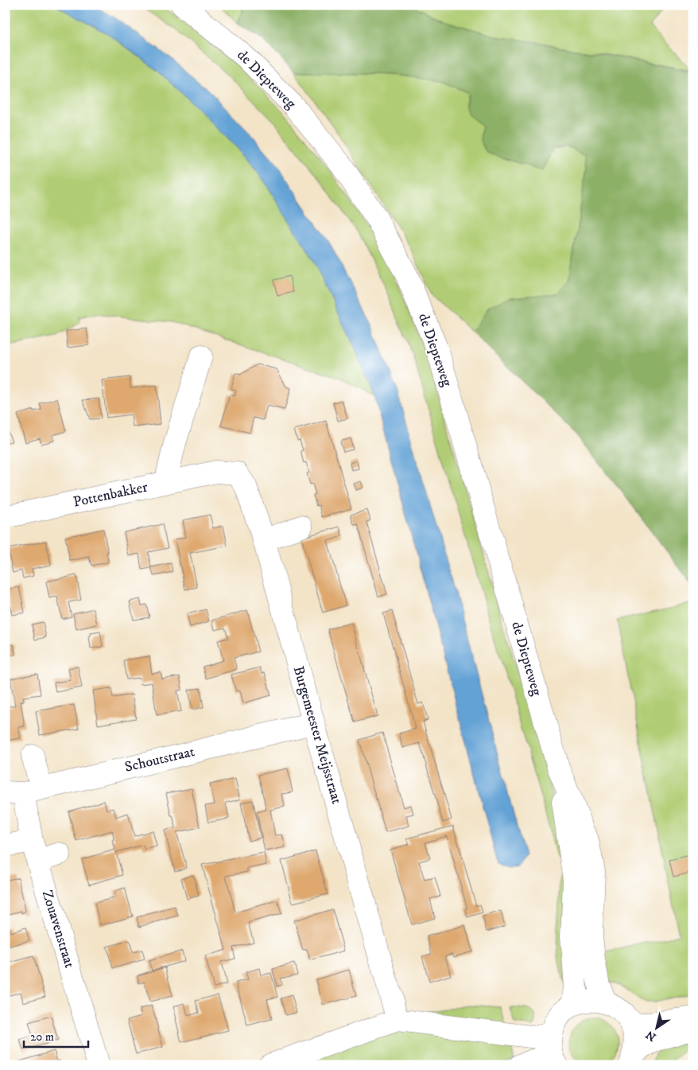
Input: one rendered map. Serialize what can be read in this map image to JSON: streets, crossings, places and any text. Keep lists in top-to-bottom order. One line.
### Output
{"streets":{"street":["de Diepteweg","Pottenbakker","Burgemeester Meijsstraat","Schoutstraat","Zouavenstraat"]},"crossings":[["Pottenbakker","Burgemeester Meijsstraat"],["Burgemeester Meijsstraat","Schoutstraat"],["Schoutstraat","Zouavenstraat"]],"scale_bar":"20 m","north":"bottom left"}
